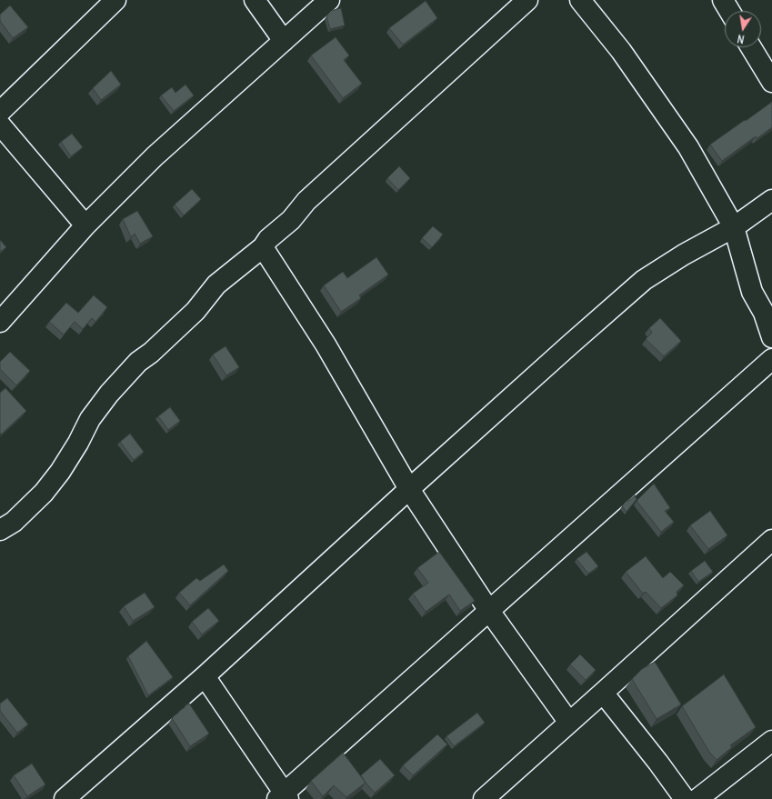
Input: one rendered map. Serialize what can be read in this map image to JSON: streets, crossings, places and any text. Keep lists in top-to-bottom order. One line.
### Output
{"north":"bottom"}
